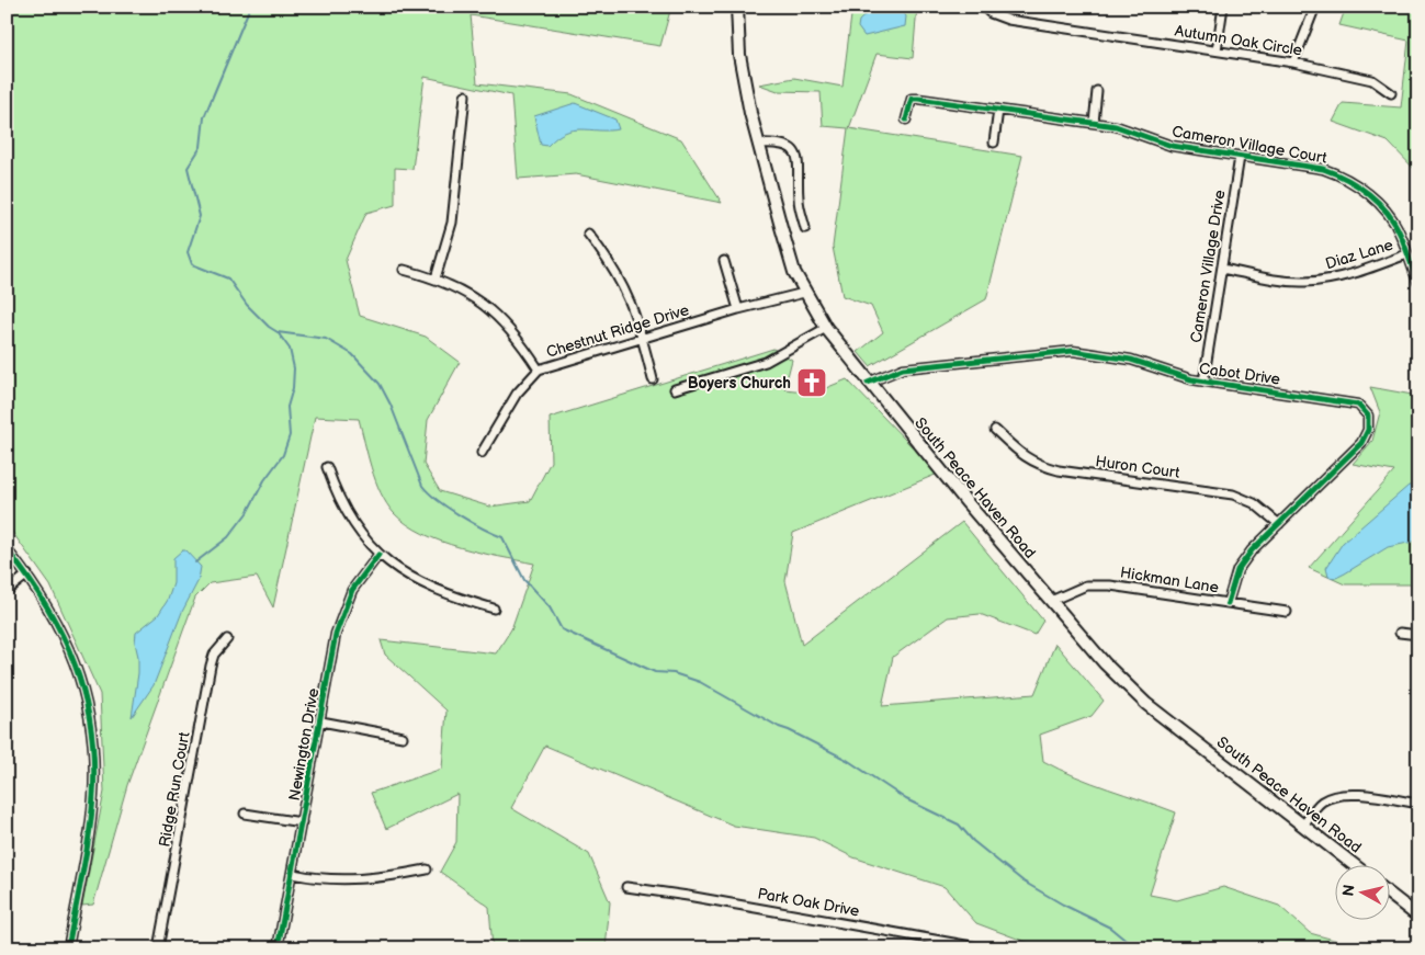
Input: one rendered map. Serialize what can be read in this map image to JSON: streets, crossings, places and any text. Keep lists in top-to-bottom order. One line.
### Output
{"streets":{"main road":["South Peace Haven Road"],"street":["Autumn Oak Circle","Cameron Village Court","Diaz Lane","Cameron Village Drive","Chestnut Ridge Drive","Cabot Drive","Huron Court","Hickman Lane","Newington Drive","Ridge Run Court","Park Oak Drive"]},"crossings":[["Cameron Village Court","Diaz Lane"],["Cameron Village Court","Cameron Village Drive"],["Diaz Lane","Cameron Village Drive"],["Cameron Village Drive","Cabot Drive"],["Chestnut Ridge Drive","South Peace Haven Road"],["Cabot Drive","Huron Court"],["Cabot Drive","South Peace Haven Road"],["Cabot Drive","Hickman Lane"],["South Peace Haven Road","Hickman Lane"]],"places":{"church":["Boyers Church"]},"north":"left"}
